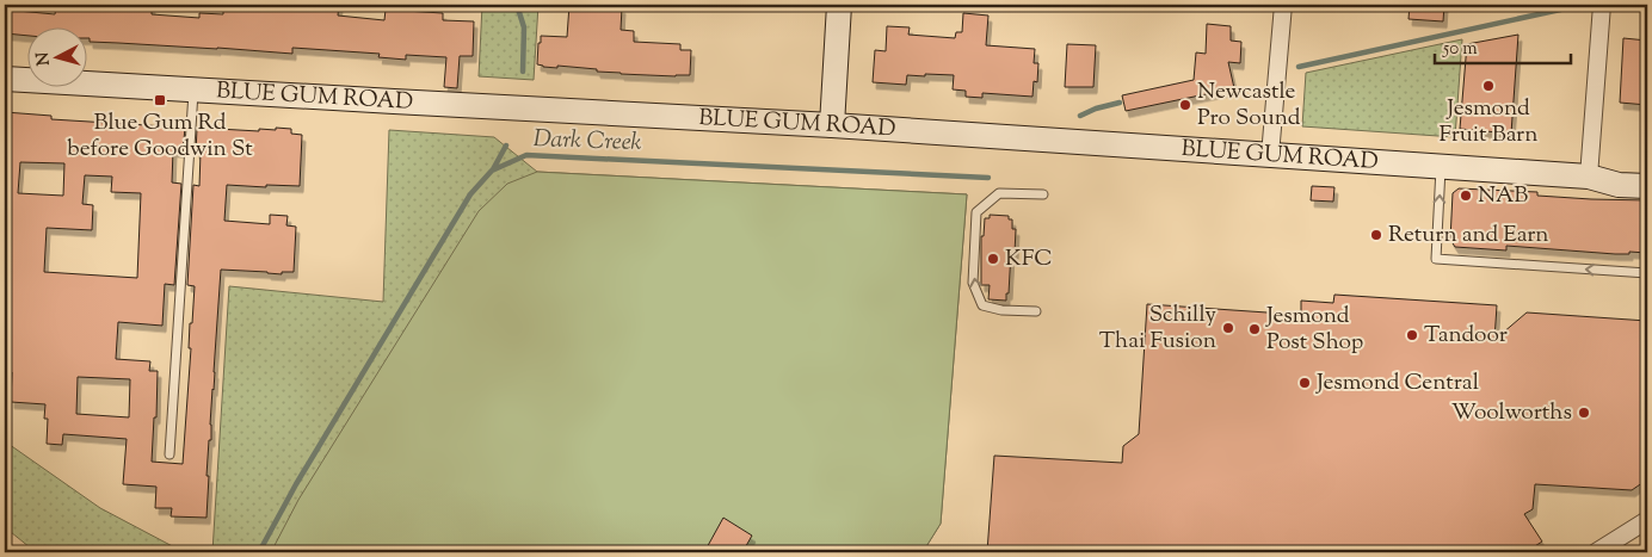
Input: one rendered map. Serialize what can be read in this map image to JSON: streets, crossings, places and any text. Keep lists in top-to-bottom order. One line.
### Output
{"streets":{"main road":["BLUE GUM ROAD"]},"water":["Dark Creek"],"places":{"other":["Jesmond Fruit Barn","Newcastle Pro Sound","NAB","Return and Earn","KFC","Schilly Thai Fusion","Jesmond Post Shop","Tandoor","Jesmond Central","Woolworths"],"transit":["Blue Gum Rd before Goodwin St"]},"scale_bar":"50 m","north":"left"}
